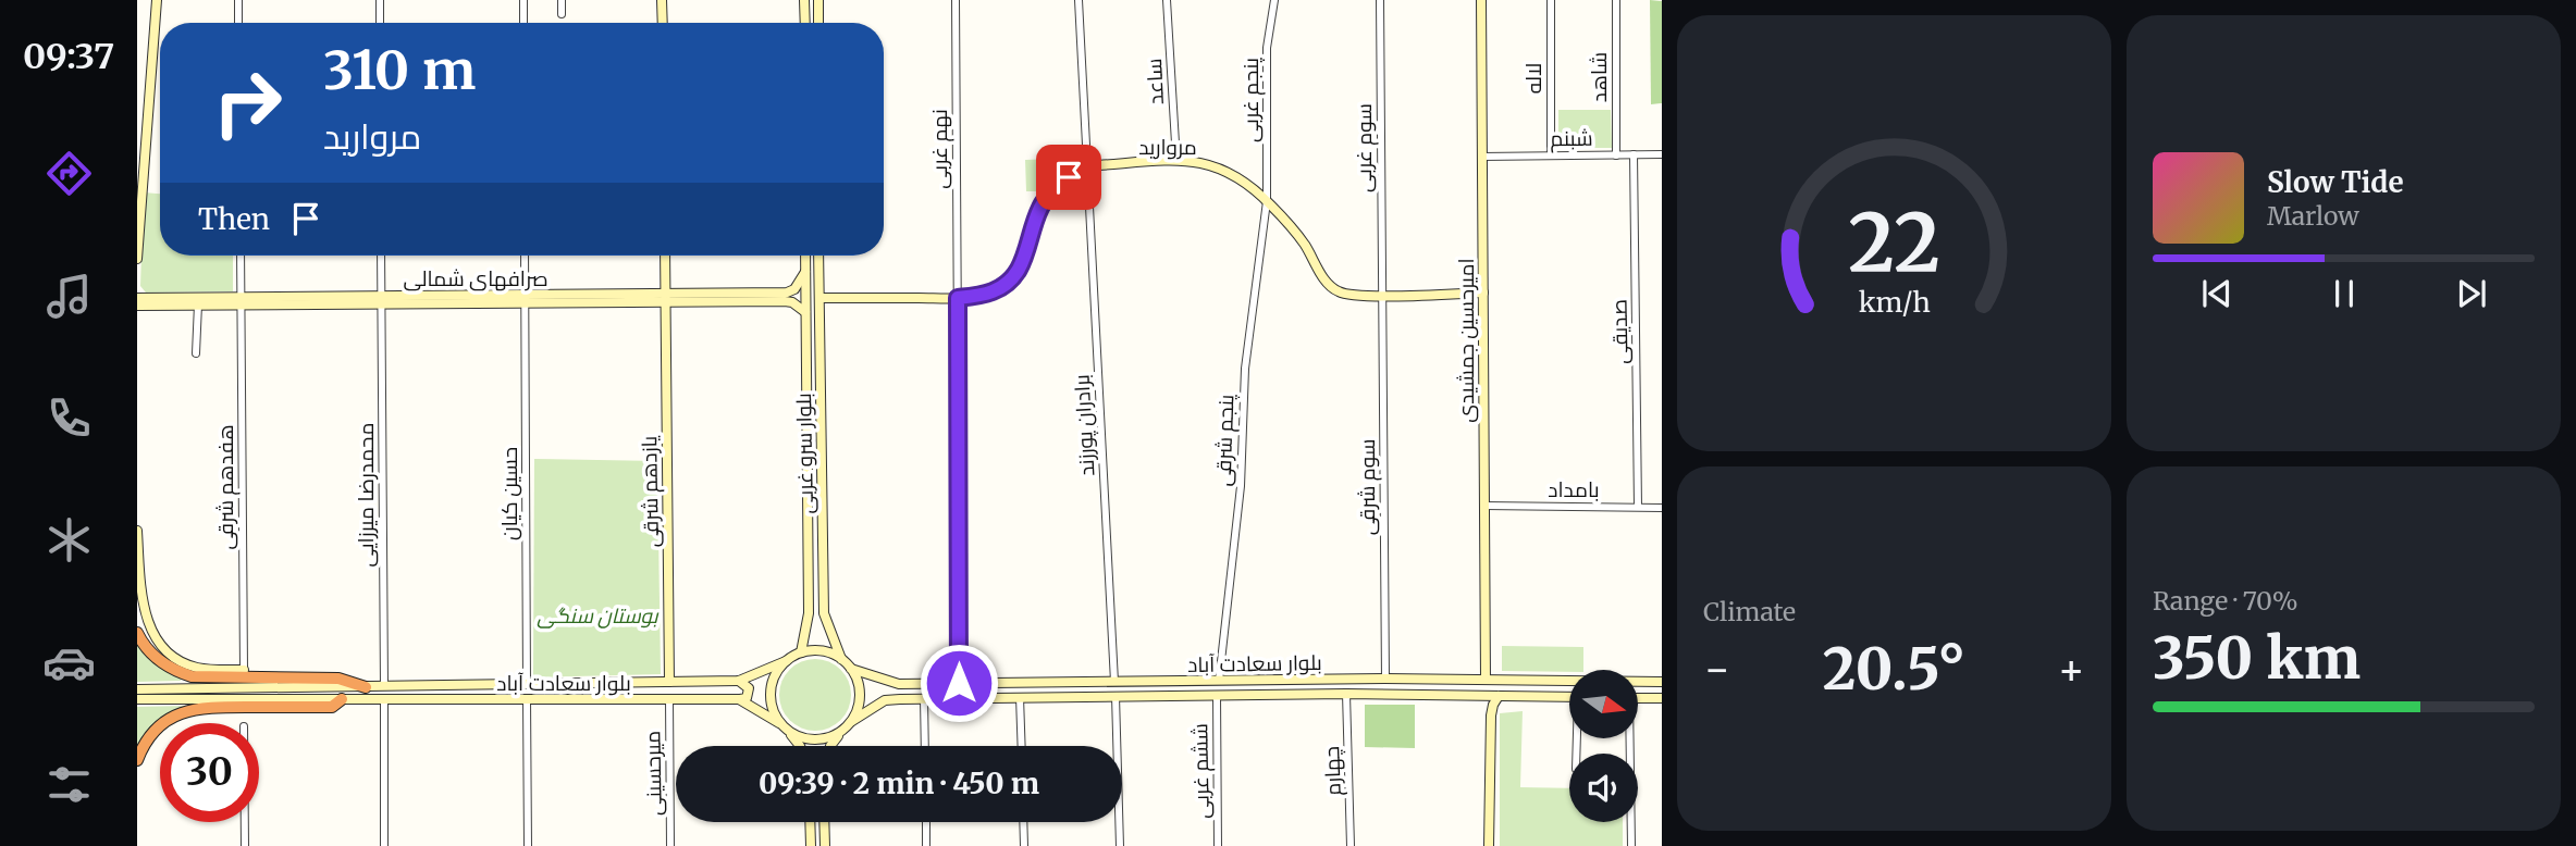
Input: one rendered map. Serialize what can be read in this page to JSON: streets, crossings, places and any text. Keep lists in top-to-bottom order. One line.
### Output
{"streets":{"main road":["مروارید","صرافهای شمالی","امیرحسین جمشیدی","بلوار سرو غربی","یازدهم شرقی","بلوار سعادت آباد"],"street":["شاهد","لاله","ساعد","پنجم غربی","شبنم","سوم غربی","نهم غربی","صدیقی","برادران پورزند","پنجم شرقی","هفدهم شرقی","سوم شرقی","بامداد","حسین کیان","محمدرضا میرزایی","ششم غربی","چهارم","میرحسینی"]},"crossings":[["شاهد","شبنم"],["لاله","شبنم"],["ساعد","مروارید"],["پنجم غربی","مروارید"],["پنجم غربی","پنجم شرقی"],["شبنم","صدیقی"],["شبنم","امیرحسین جمشیدی"],["مروارید","سوم غربی"],["مروارید","نهم غربی"],["مروارید","امیرحسین جمشیدی"],["مروارید","برادران پورزند"],["مروارید","پنجم شرقی"],["مروارید","بلوار سرو غربی"],["مروارید","سوم شرقی"],["سوم غربی","سوم شرقی"],["نهم غربی","بلوار سعادت آباد"],["صرافهای شمالی","بلوار سرو غربی"],["صرافهای شمالی","هفدهم شرقی"],["صرافهای شمالی","یازدهم شرقی"],["صرافهای شمالی","حسین کیان"],["صرافهای شمالی","محمدرضا میرزایی"],["صدیقی","بامداد"],["امیرحسین جمشیدی","بامداد"],["امیرحسین جمشیدی","بلوار سعادت آباد"],["برادران پورزند","بلوار سعادت آباد"],["پنجم شرقی","بلوار سعادت آباد"],["بلوار سرو غربی","بلوار سعادت آباد"],["سوم شرقی","بلوار سعادت آباد"],["یازدهم شرقی","بلوار سعادت آباد"],["حسین کیان","بلوار سعادت آباد"],["محمدرضا میرزایی","بلوار سعادت آباد"],["بلوار سعادت آباد","ششم غربی"],["بلوار سعادت آباد","چهارم"],["بلوار سعادت آباد","میرحسینی"]],"parks":["بوستان سنگی"],"north":"right","page":{"tabs":"09:37","turn":["310 m","مروارید"],"song":["Slow Tide","Marlow"],"then":"Then","tile":["Climate",["Range · 70%","350 km"]],"heat":["−","20.5°","+"],"limit":"30","trip":"09:39 · 2 min · 450 m","gauge":["22","km/h"]}}
